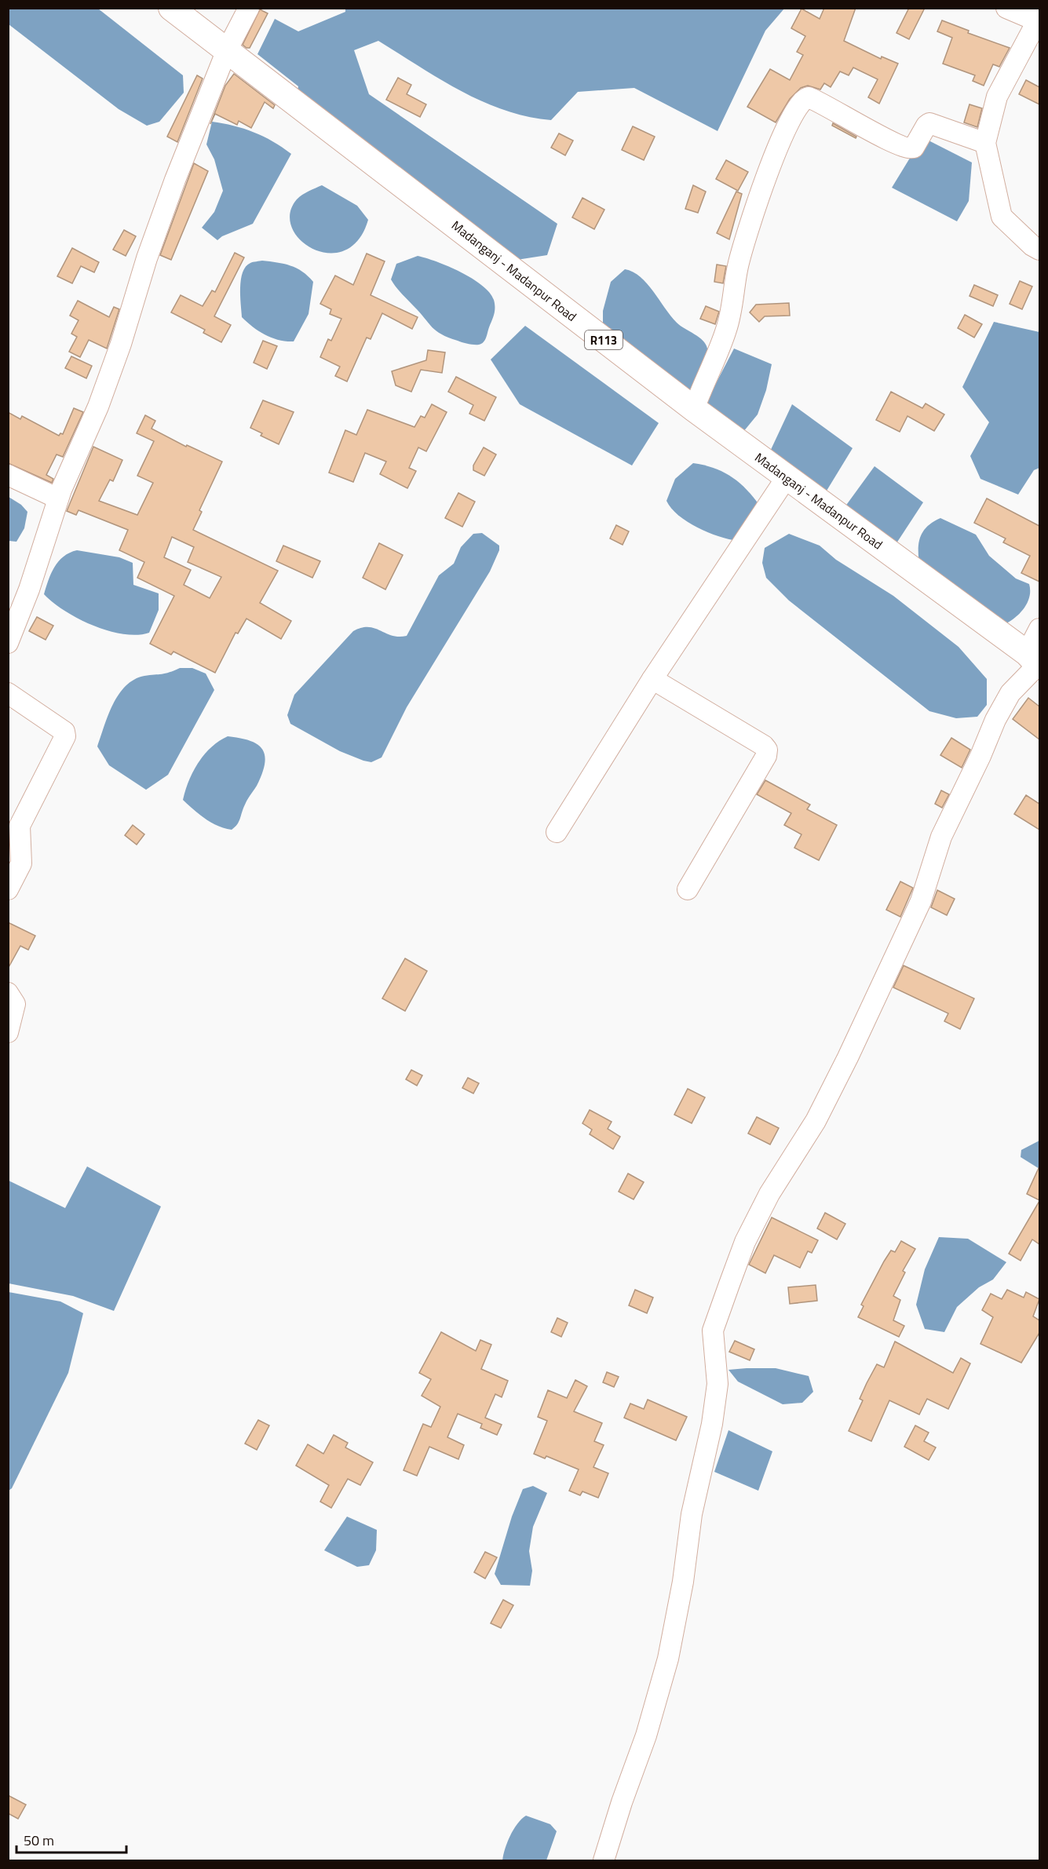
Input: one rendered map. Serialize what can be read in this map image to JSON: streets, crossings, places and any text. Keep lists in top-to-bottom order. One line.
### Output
{"streets":{"main road":["Madanganj - Madanpur Road","R113"]},"scale_bar":"50 m"}
